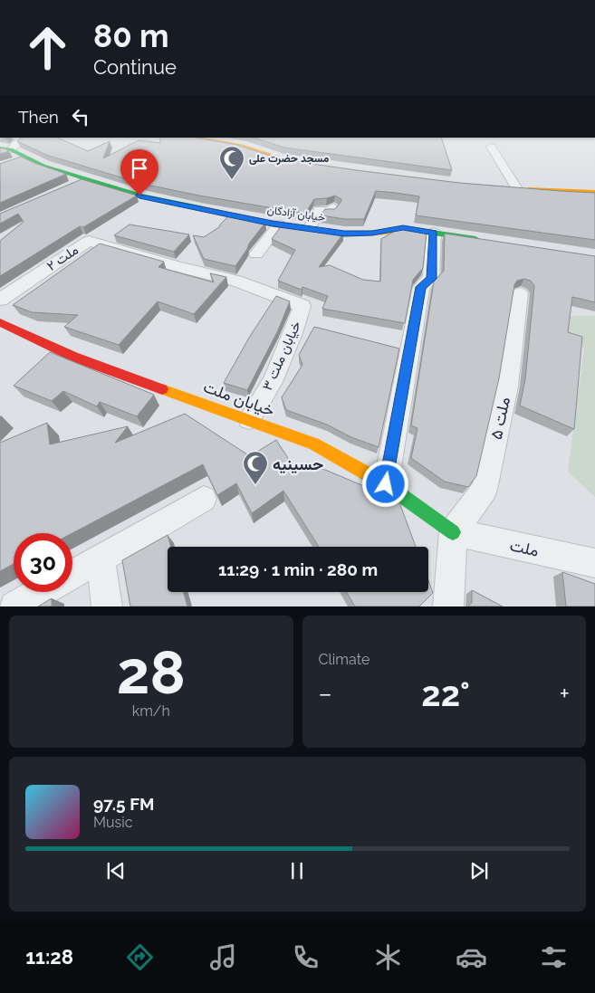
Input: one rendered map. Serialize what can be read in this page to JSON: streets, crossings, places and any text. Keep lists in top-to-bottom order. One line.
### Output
{"streets":{"street":["خیابان آزادگان","ملت ۲","خیابان ملت ۳","خیابان ملت","ملت ۵","ملت"]},"crossings":[["ملت ۲","خیابان ملت ۳"],["خیابان ملت ۳","خیابان ملت"],["خیابان ملت","ملت ۵"],["خیابان ملت","ملت"],["ملت ۵","ملت"]],"places":{"mosque":["مسجد حضرت علی","حسینیه"]},"page":{"turn":["80 m","Continue"],"then":"Then","limit":"30","trip":"11:29 · 1 min · 280 m","tile":[["28","km/h"],"Climate"],"heat":["−","22°","+"],"song":["97.5 FM","Music"],"tabs":"11:28"}}
